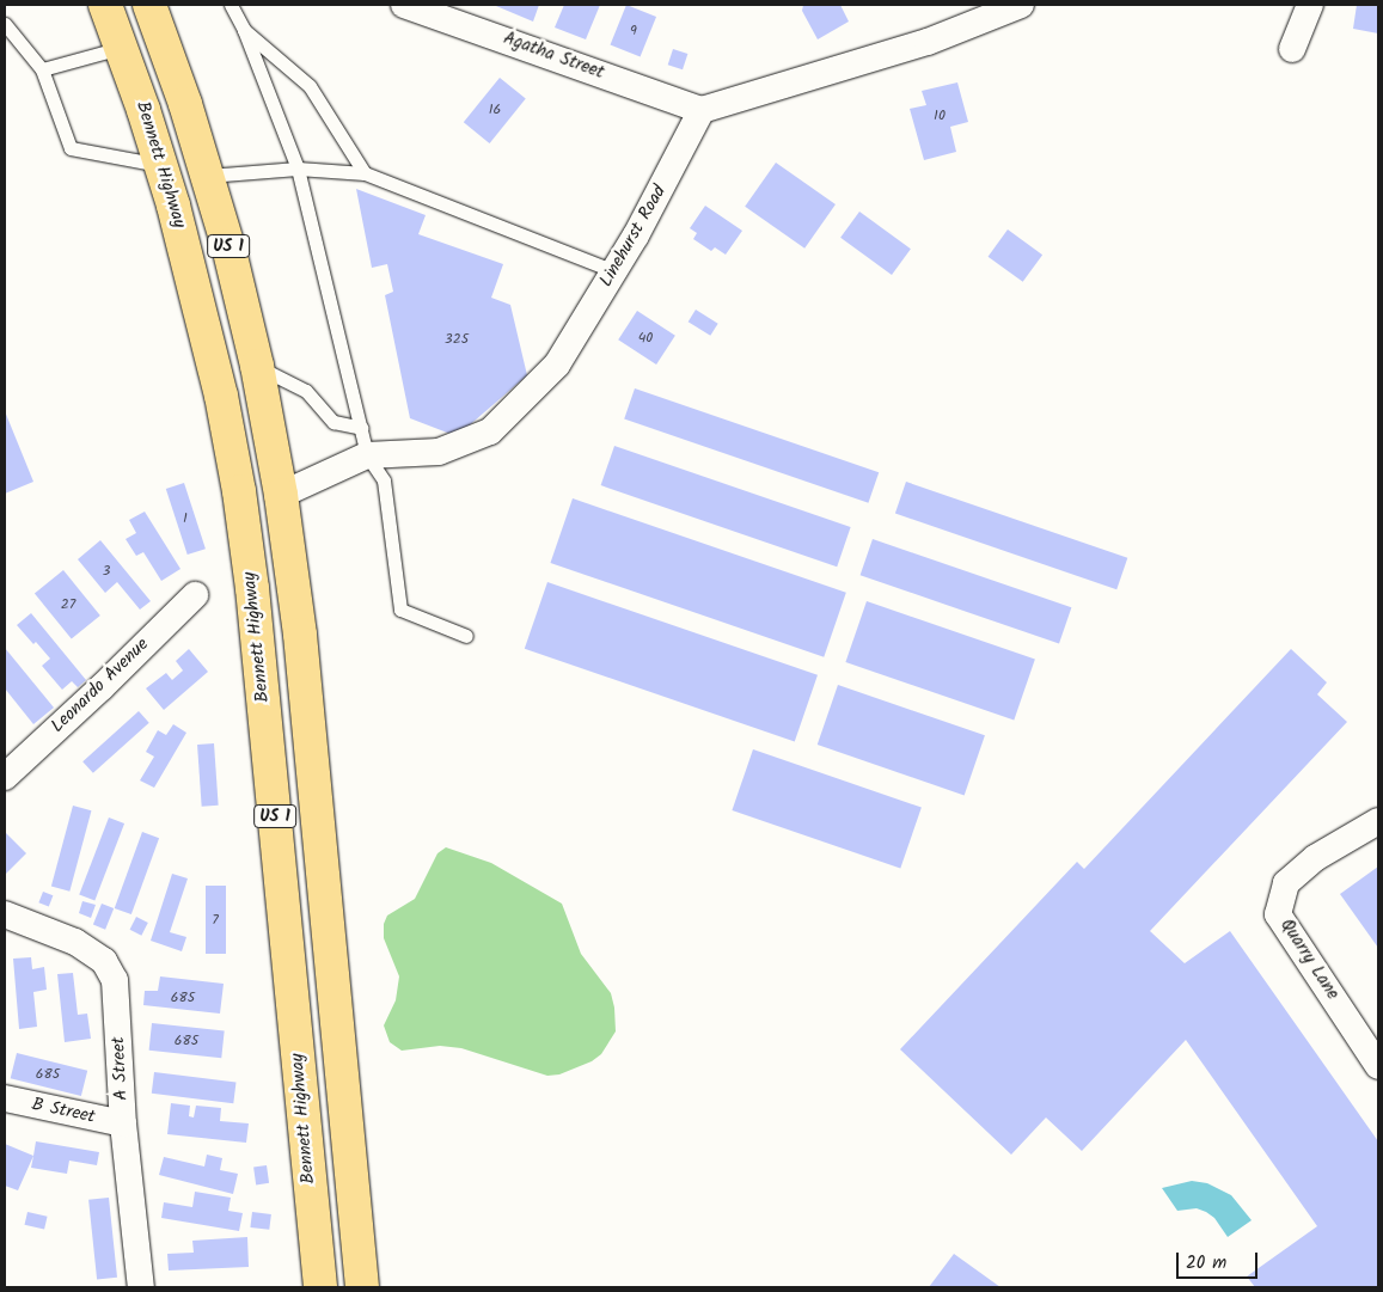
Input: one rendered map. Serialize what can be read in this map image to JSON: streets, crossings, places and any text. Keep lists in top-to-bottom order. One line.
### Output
{"streets":{"highway":["Bennett Highway","US 1"],"street":["Agatha Street","Linehurst Road","Leonardo Avenue","Quarry Lane","A Street","B Street"]},"crossings":[["Agatha Street","Linehurst Road"],["Linehurst Road","US 1"],["A Street","B Street"]],"house_numbers":["9","16","10","40","325","1","3","27","7","685","685","685"],"scale_bar":"20 m"}
